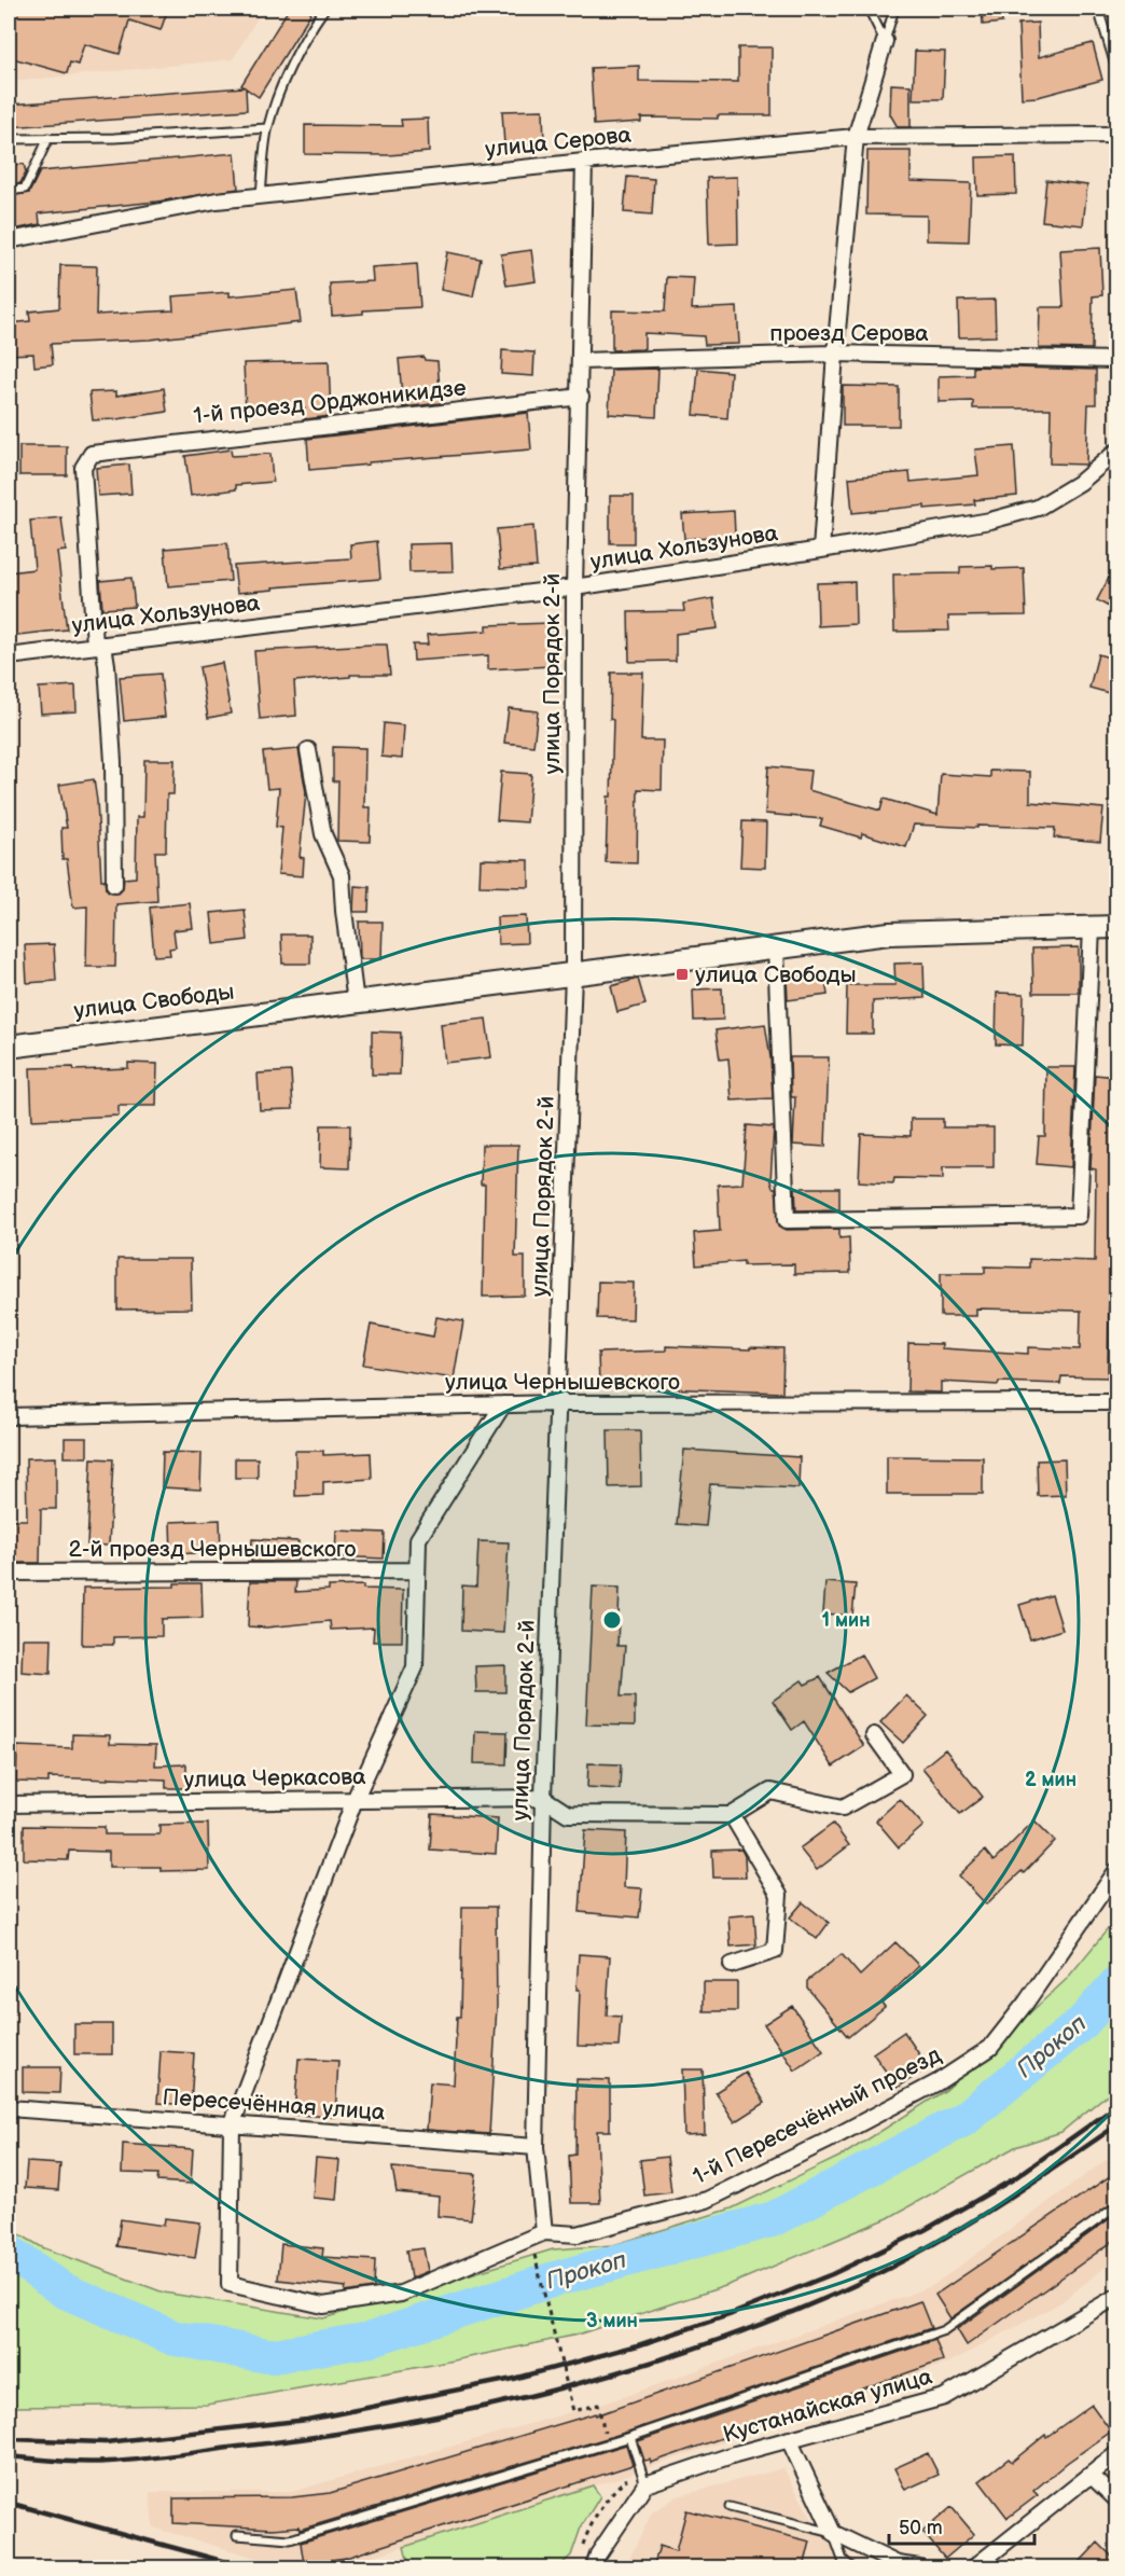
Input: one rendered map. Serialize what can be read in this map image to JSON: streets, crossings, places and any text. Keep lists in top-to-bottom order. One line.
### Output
{"streets":{"main road":["улица Свободы"],"street":["улица Серова","проезд Серова","1-й проезд Орджоникидзе","улица Хользунова","улица Порядок 2-й","улица Чернышевского","2-й проезд Чернышевского","улица Черкасова","Пересечённая улица","1-й Пересечённый проезд","Кустанайская улица"]},"crossings":[["улица Серова","улица Порядок 2-й"],["проезд Серова","улица Порядок 2-й"],["1-й проезд Орджоникидзе","улица Хользунова"],["1-й проезд Орджоникидзе","улица Порядок 2-й"],["улица Хользунова","улица Порядок 2-й"],["улица Порядок 2-й","улица Свободы"],["улица Порядок 2-й","улица Чернышевского"],["улица Порядок 2-й","улица Черкасова"],["улица Порядок 2-й","Пересечённая улица"],["улица Порядок 2-й","1-й Пересечённый проезд"],["Пересечённая улица","1-й Пересечённый проезд"]],"water":["Прокоп"],"places":{"transit":["улица Свободы"]},"scale_bar":"50 m","rings":["1 мин","2 мин","3 мин"]}
